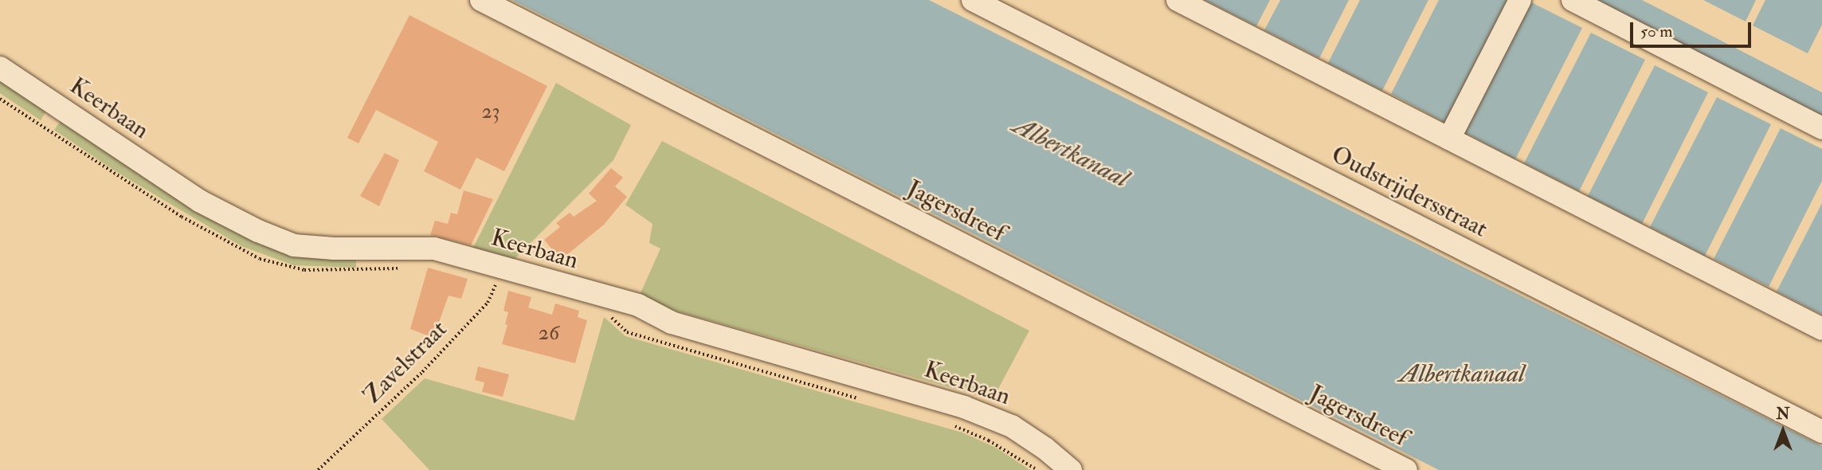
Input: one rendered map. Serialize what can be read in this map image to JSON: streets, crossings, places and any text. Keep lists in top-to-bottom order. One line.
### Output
{"streets":{"street":["Keerbaan","Oudstrijdersstraat","Jagersdreef"],"path":["Zavelstraat"]},"crossings":[["Keerbaan","Zavelstraat"]],"water":["Albertkanaal"],"house_numbers":["23","26"],"scale_bar":"50 m","north":"top"}
